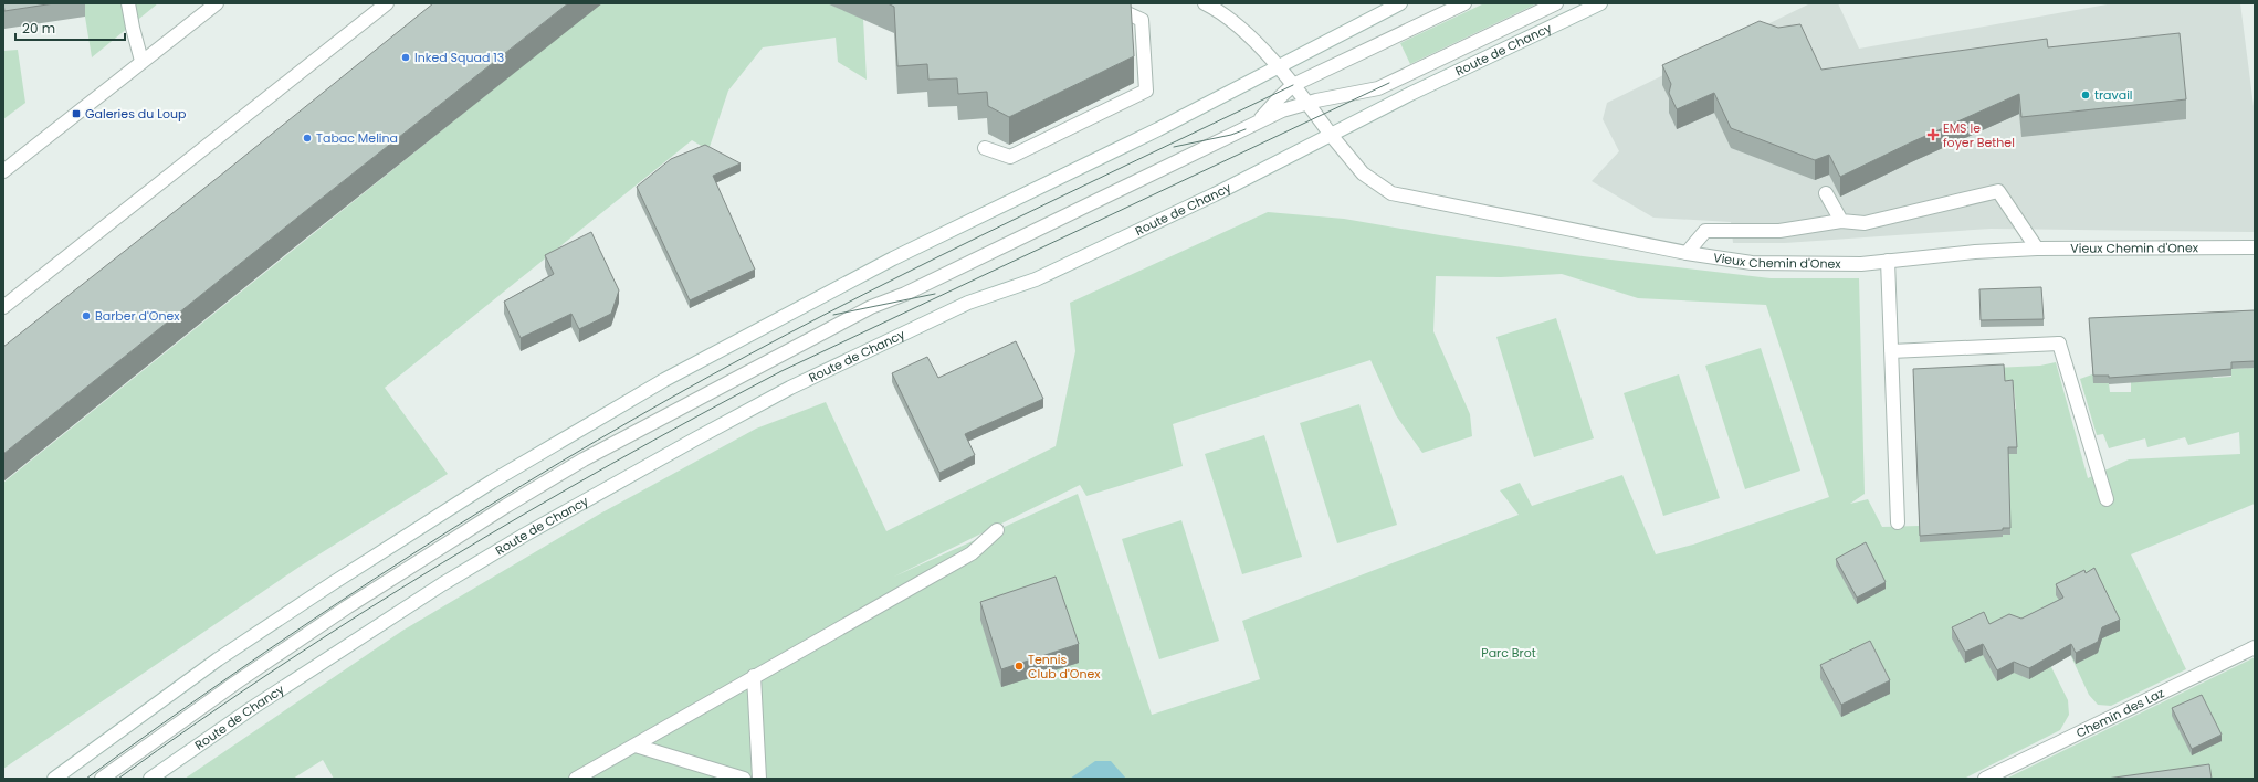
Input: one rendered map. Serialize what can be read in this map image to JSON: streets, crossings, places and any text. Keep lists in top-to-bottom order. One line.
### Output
{"streets":{"main road":["Route de Chancy","Vieux Chemin d'Onex","Chemin des Laz"]},"crossings":[["Route de Chancy","Vieux Chemin d'Onex"]],"parks":["Parc Brot"],"places":{"other":["Inked Squad 13","travail","Tabac Melina","Barber d'Onex","Tennis Club d'Onex"],"transit":["Galeries du Loup"],"health":["EMS le foyer Bethel"]},"scale_bar":"20 m"}
